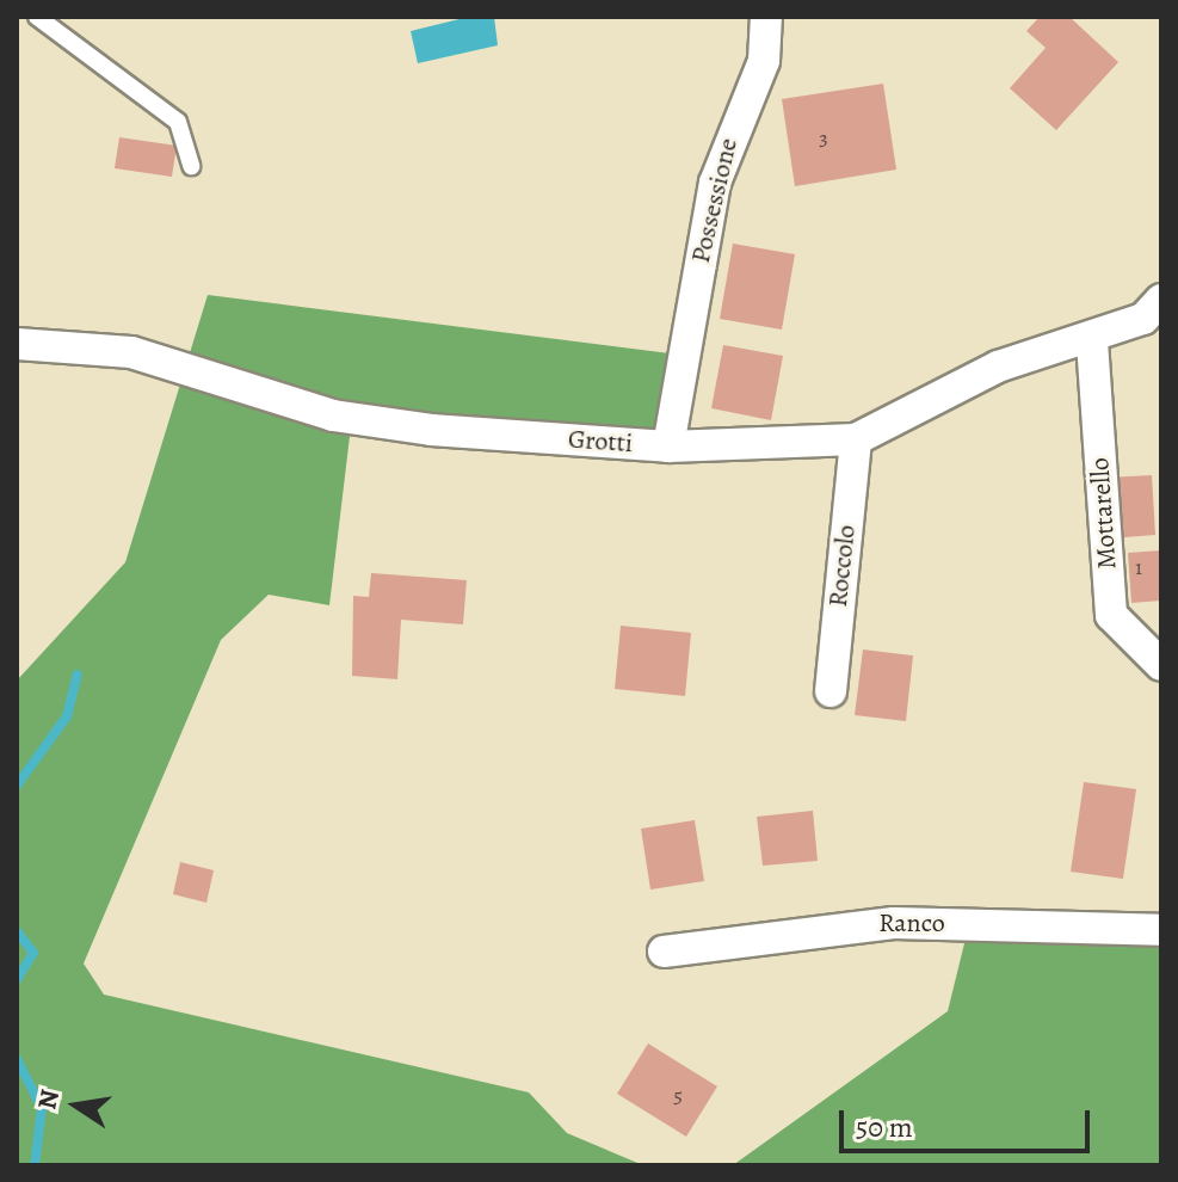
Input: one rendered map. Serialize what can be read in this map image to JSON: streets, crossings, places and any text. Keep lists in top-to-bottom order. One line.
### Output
{"streets":{"street":["Possessione","Grotti","Mottarello","Roccolo","Ranco"]},"crossings":[["Possessione","Grotti"],["Grotti","Mottarello"],["Grotti","Roccolo"]],"house_numbers":["3","1","5"],"scale_bar":"50 m","north":"left"}
